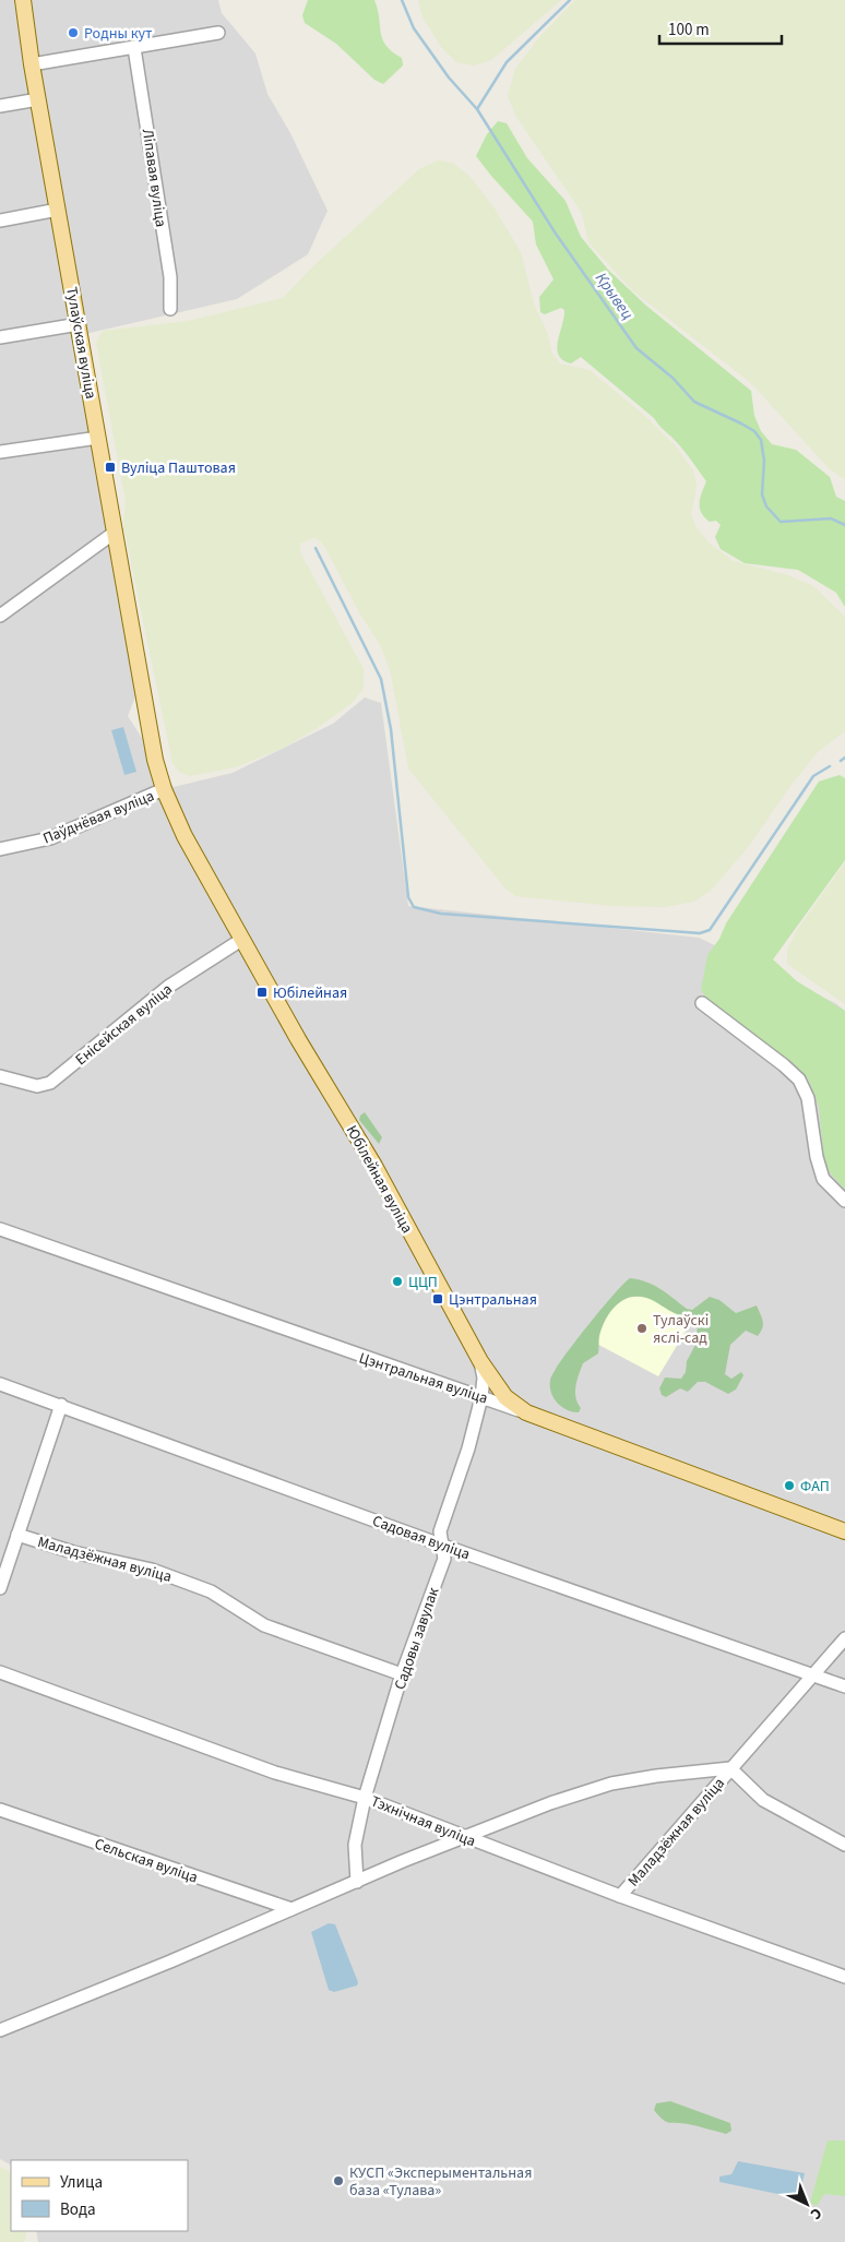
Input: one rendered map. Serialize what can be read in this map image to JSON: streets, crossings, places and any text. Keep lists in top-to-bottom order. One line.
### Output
{"streets":{"main road":["Тулаўская вуліца","Юбілейная вуліца","Цэнтральная вуліца"],"street":["Ліпавая вуліца","Паўднёвая вуліца","Енісейская вуліца","Садовая вуліца","Маладзёжная вуліца","Садовы завулак","Тэхнічная вуліца","Сельская вуліца"]},"crossings":[["Тулаўская вуліца","Паўднёвая вуліца"],["Тулаўская вуліца","Юбілейная вуліца"],["Паўднёвая вуліца","Юбілейная вуліца"],["Енісейская вуліца","Юбілейная вуліца"],["Юбілейная вуліца","Цэнтральная вуліца"],["Юбілейная вуліца","Садовы завулак"],["Цэнтральная вуліца","Садовы завулак"],["Садовая вуліца","Маладзёжная вуліца"],["Садовая вуліца","Садовы завулак"],["Маладзёжная вуліца","Садовы завулак"],["Маладзёжная вуліца","Тэхнічная вуліца"],["Садовы завулак","Тэхнічная вуліца"]],"water":["Крывец"],"places":{"other":["Родны кут","ЦЦП","Тулаўскі яслі-сад","ФАП","КУСП «Эксперыментальная база «Тулава»"],"transit":["Вуліца Паштовая","Юбілейная","Цэнтральная"]},"legend":["Улица","Вода"],"scale_bar":"100 m","north":"bottom right"}
